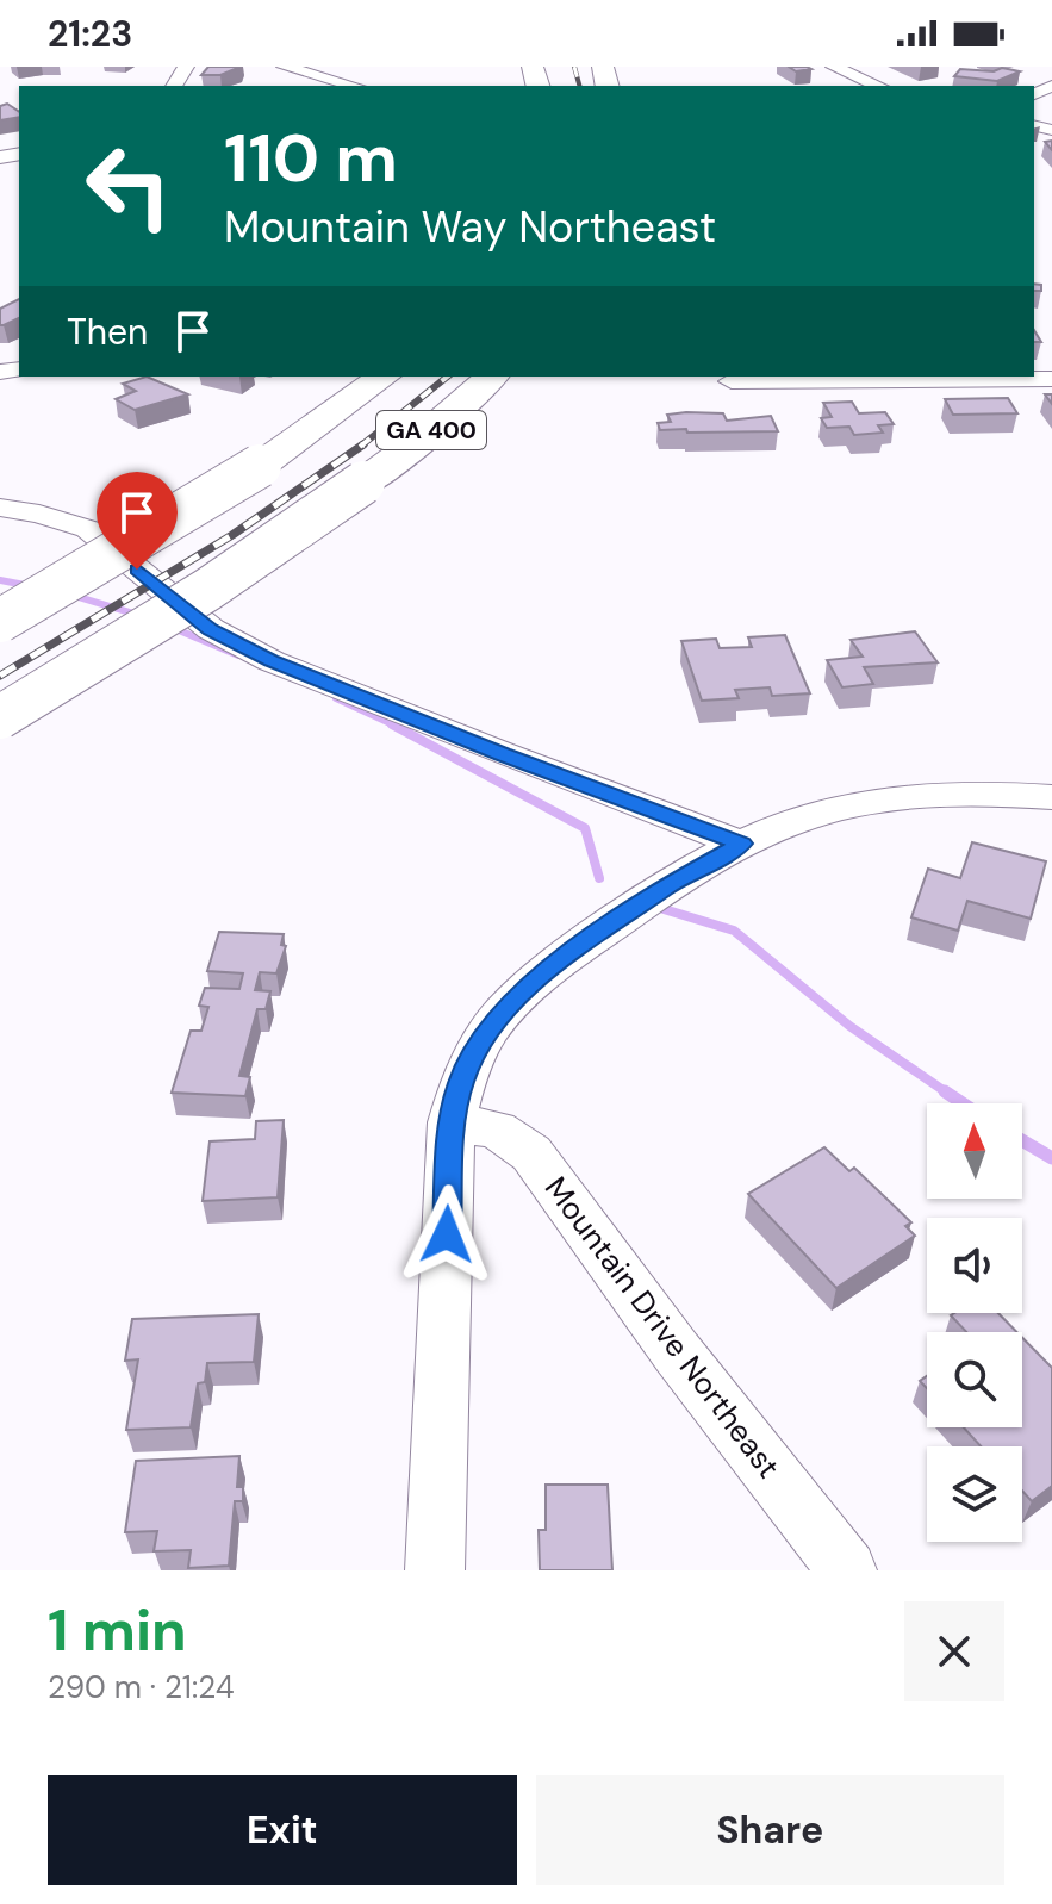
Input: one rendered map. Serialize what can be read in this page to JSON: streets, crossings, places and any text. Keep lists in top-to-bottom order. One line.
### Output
{"streets":{"highway":["GA 400"],"street":["Mountain Drive Northeast"]},"north":"top","page":{"status":"21:23","turn":["110 m","Mountain Way Northeast"],"then":"Then","heading":["1 min","290 m · 21:24"],"buttons":["Exit","Share"]}}
